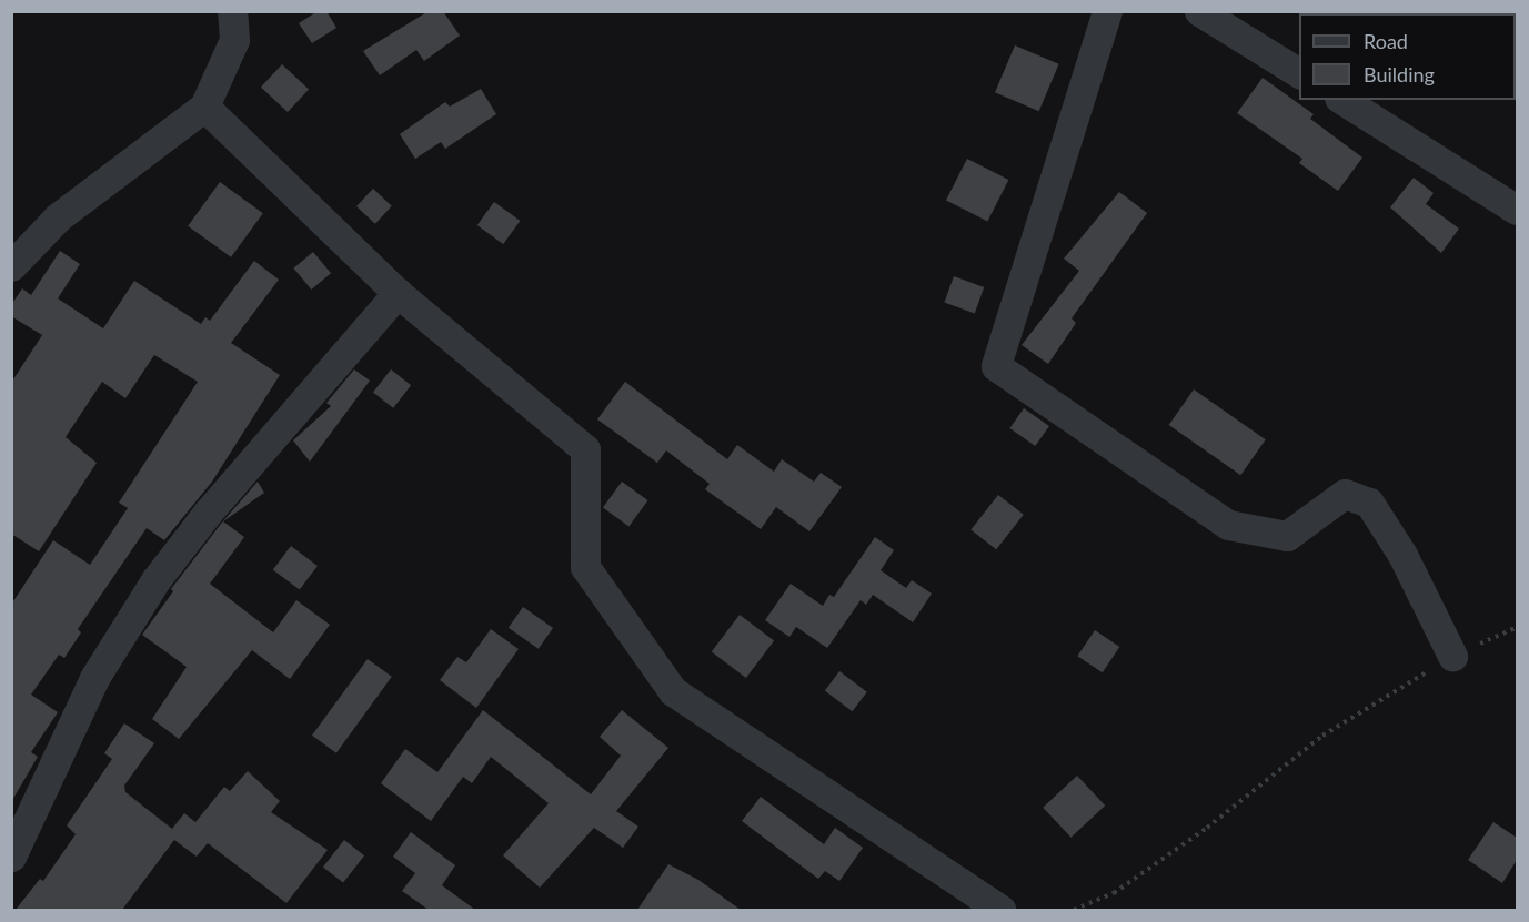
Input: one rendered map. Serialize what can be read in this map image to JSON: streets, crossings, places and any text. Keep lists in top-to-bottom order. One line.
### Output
{"legend":["Road","Building"]}
